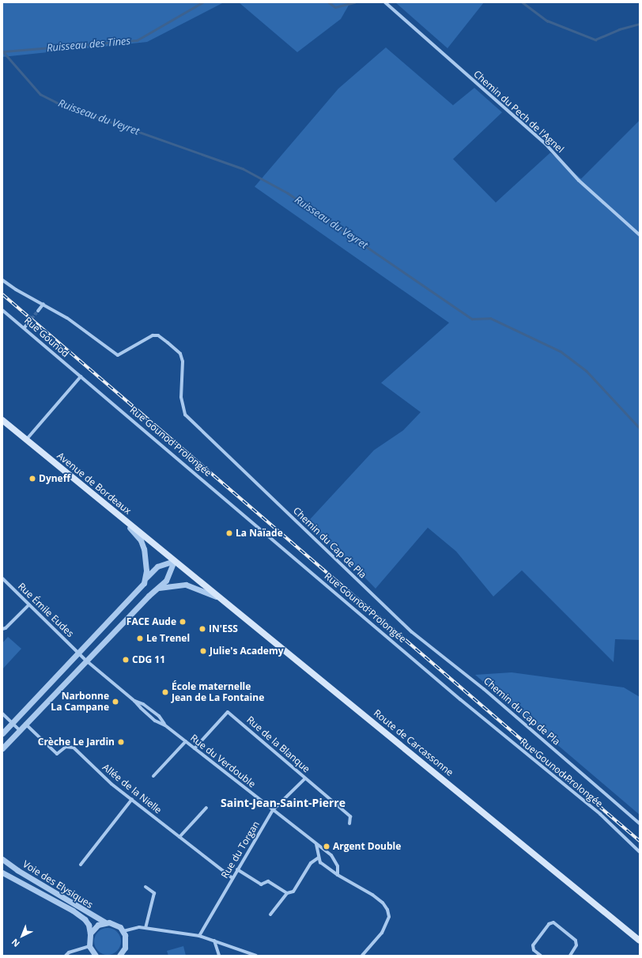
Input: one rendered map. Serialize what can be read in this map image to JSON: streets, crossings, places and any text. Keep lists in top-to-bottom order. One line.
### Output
{"streets":{"main road":["Avenue de Bordeaux","Route de Carcassonne"],"street":["Chemin du Pech de l'Agnel","Rue Gounod","Rue Gounod Prolongée","Chemin du Cap de Pla","Rue Émile Eudes","Rue de la Blanque","Rue du Verdouble","Allée de la Nielle","Rue du Torgan","Voie des Elysiques"]},"crossings":[["Rue Gounod","Rue Gounod Prolongée"],["Avenue de Bordeaux","Route de Carcassonne"],["Rue Émile Eudes","Rue du Verdouble"],["Rue de la Blanque","Rue du Verdouble"],["Rue de la Blanque","Rue du Torgan"],["Rue du Verdouble","Rue du Torgan"],["Allée de la Nielle","Rue du Torgan"]],"districts":["Saint-Jean-Saint-Pierre"],"water":["Ruisseau des Tines","Ruisseau du Veyret"],"places":["Dyneff","La Naïade","FACE Aude","IN'ESS","Le Trenel","Julie's Academy","CDG 11","École maternelle Jean de La Fontaine","Narbonne La Campane","Crèche Le Jardin","Argent Double"],"north":"bottom left"}
